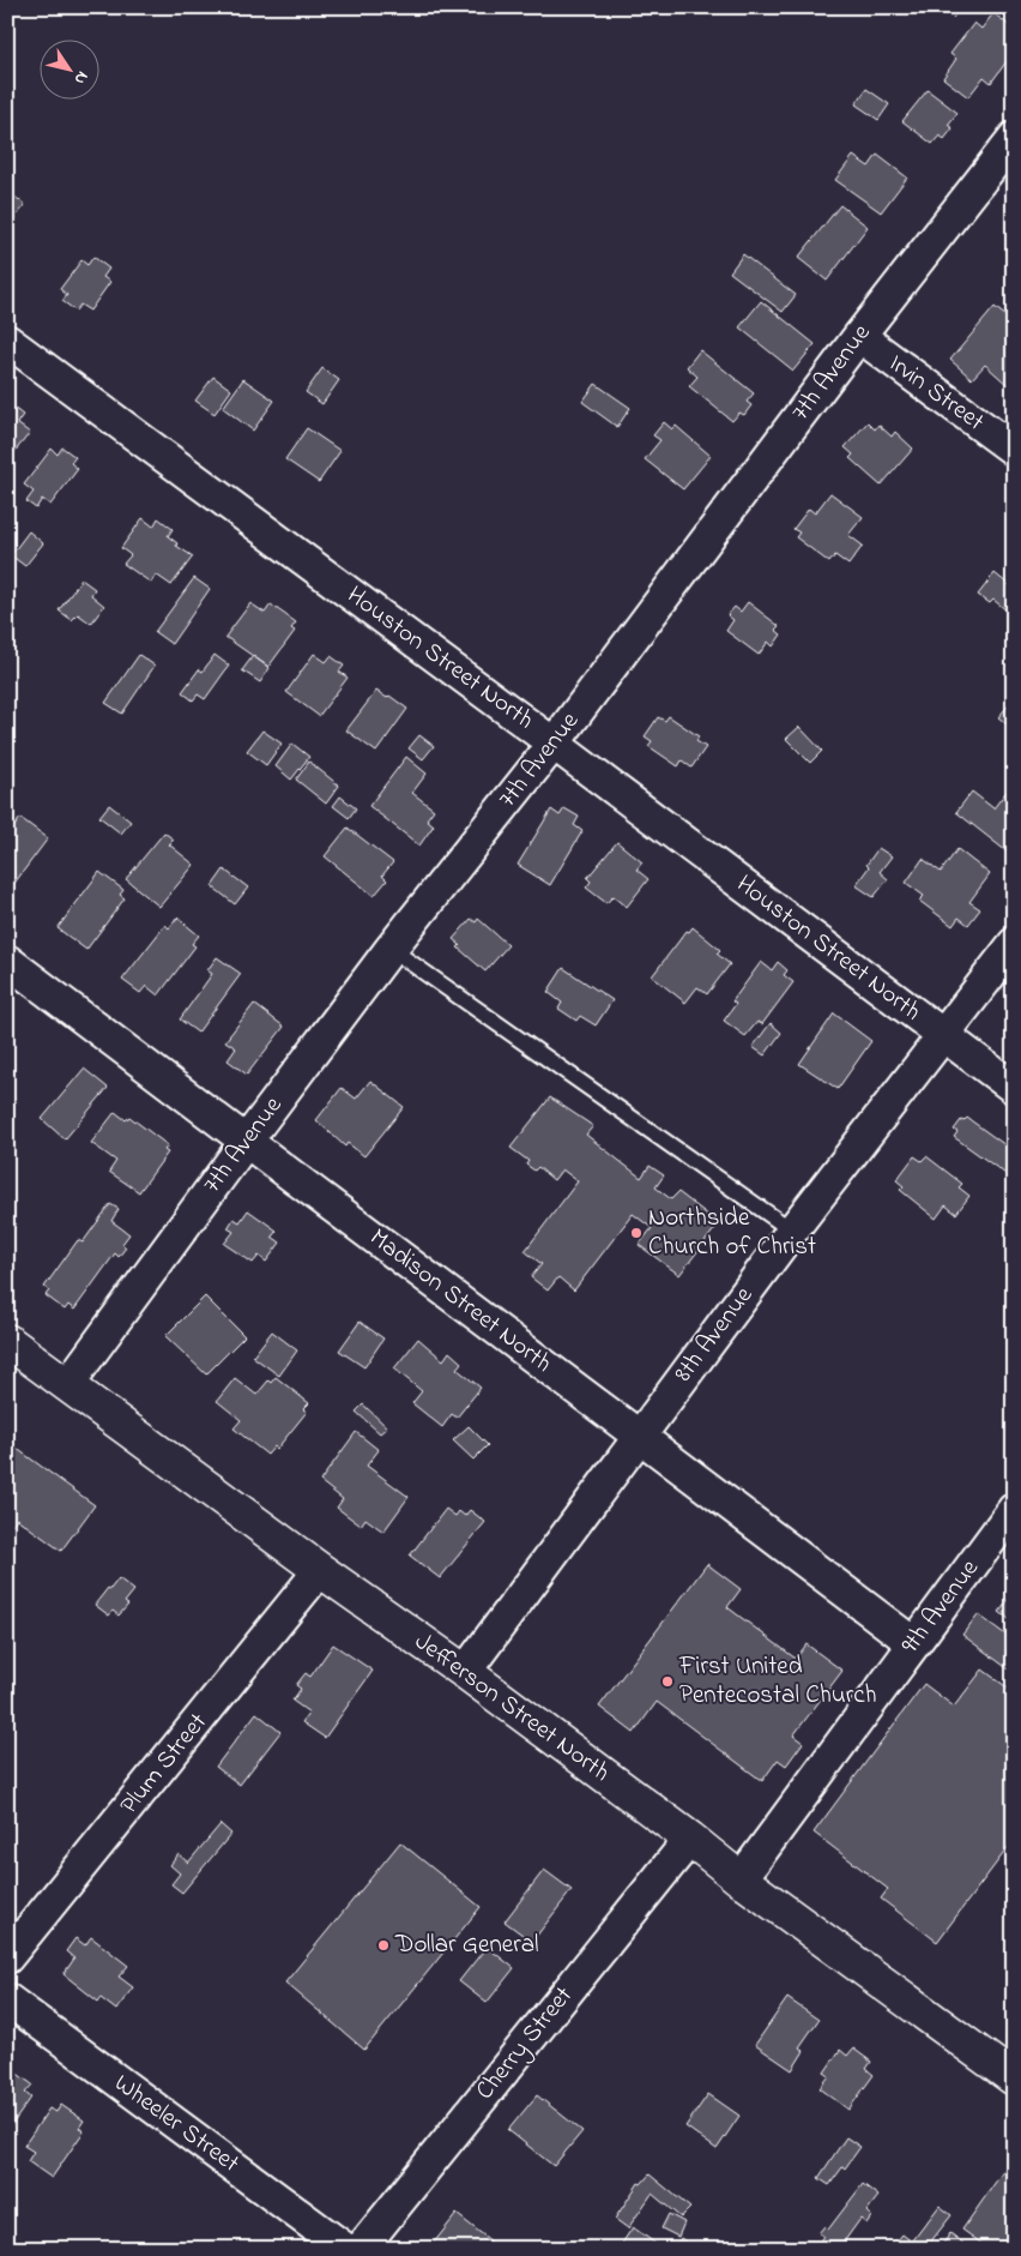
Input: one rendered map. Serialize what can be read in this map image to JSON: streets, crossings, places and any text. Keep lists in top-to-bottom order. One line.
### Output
{"streets":{"main road":["Jefferson Street North"],"street":["7th Avenue","Irvin Street","Houston Street North","Madison Street North","8th Avenue","9th Avenue","Plum Street","Cherry Street","Wheeler Street"]},"crossings":[["7th Avenue","Irvin Street"],["7th Avenue","Houston Street North"],["7th Avenue","Madison Street North"],["7th Avenue","Jefferson Street North"],["Houston Street North","8th Avenue"],["Madison Street North","8th Avenue"],["Madison Street North","9th Avenue"],["8th Avenue","Jefferson Street North"],["9th Avenue","Jefferson Street North"],["Jefferson Street North","Plum Street"],["Jefferson Street North","Cherry Street"]],"places":["Northside Church of Christ","First United Pentecostal Church","Dollar General"],"north":"bottom right"}
